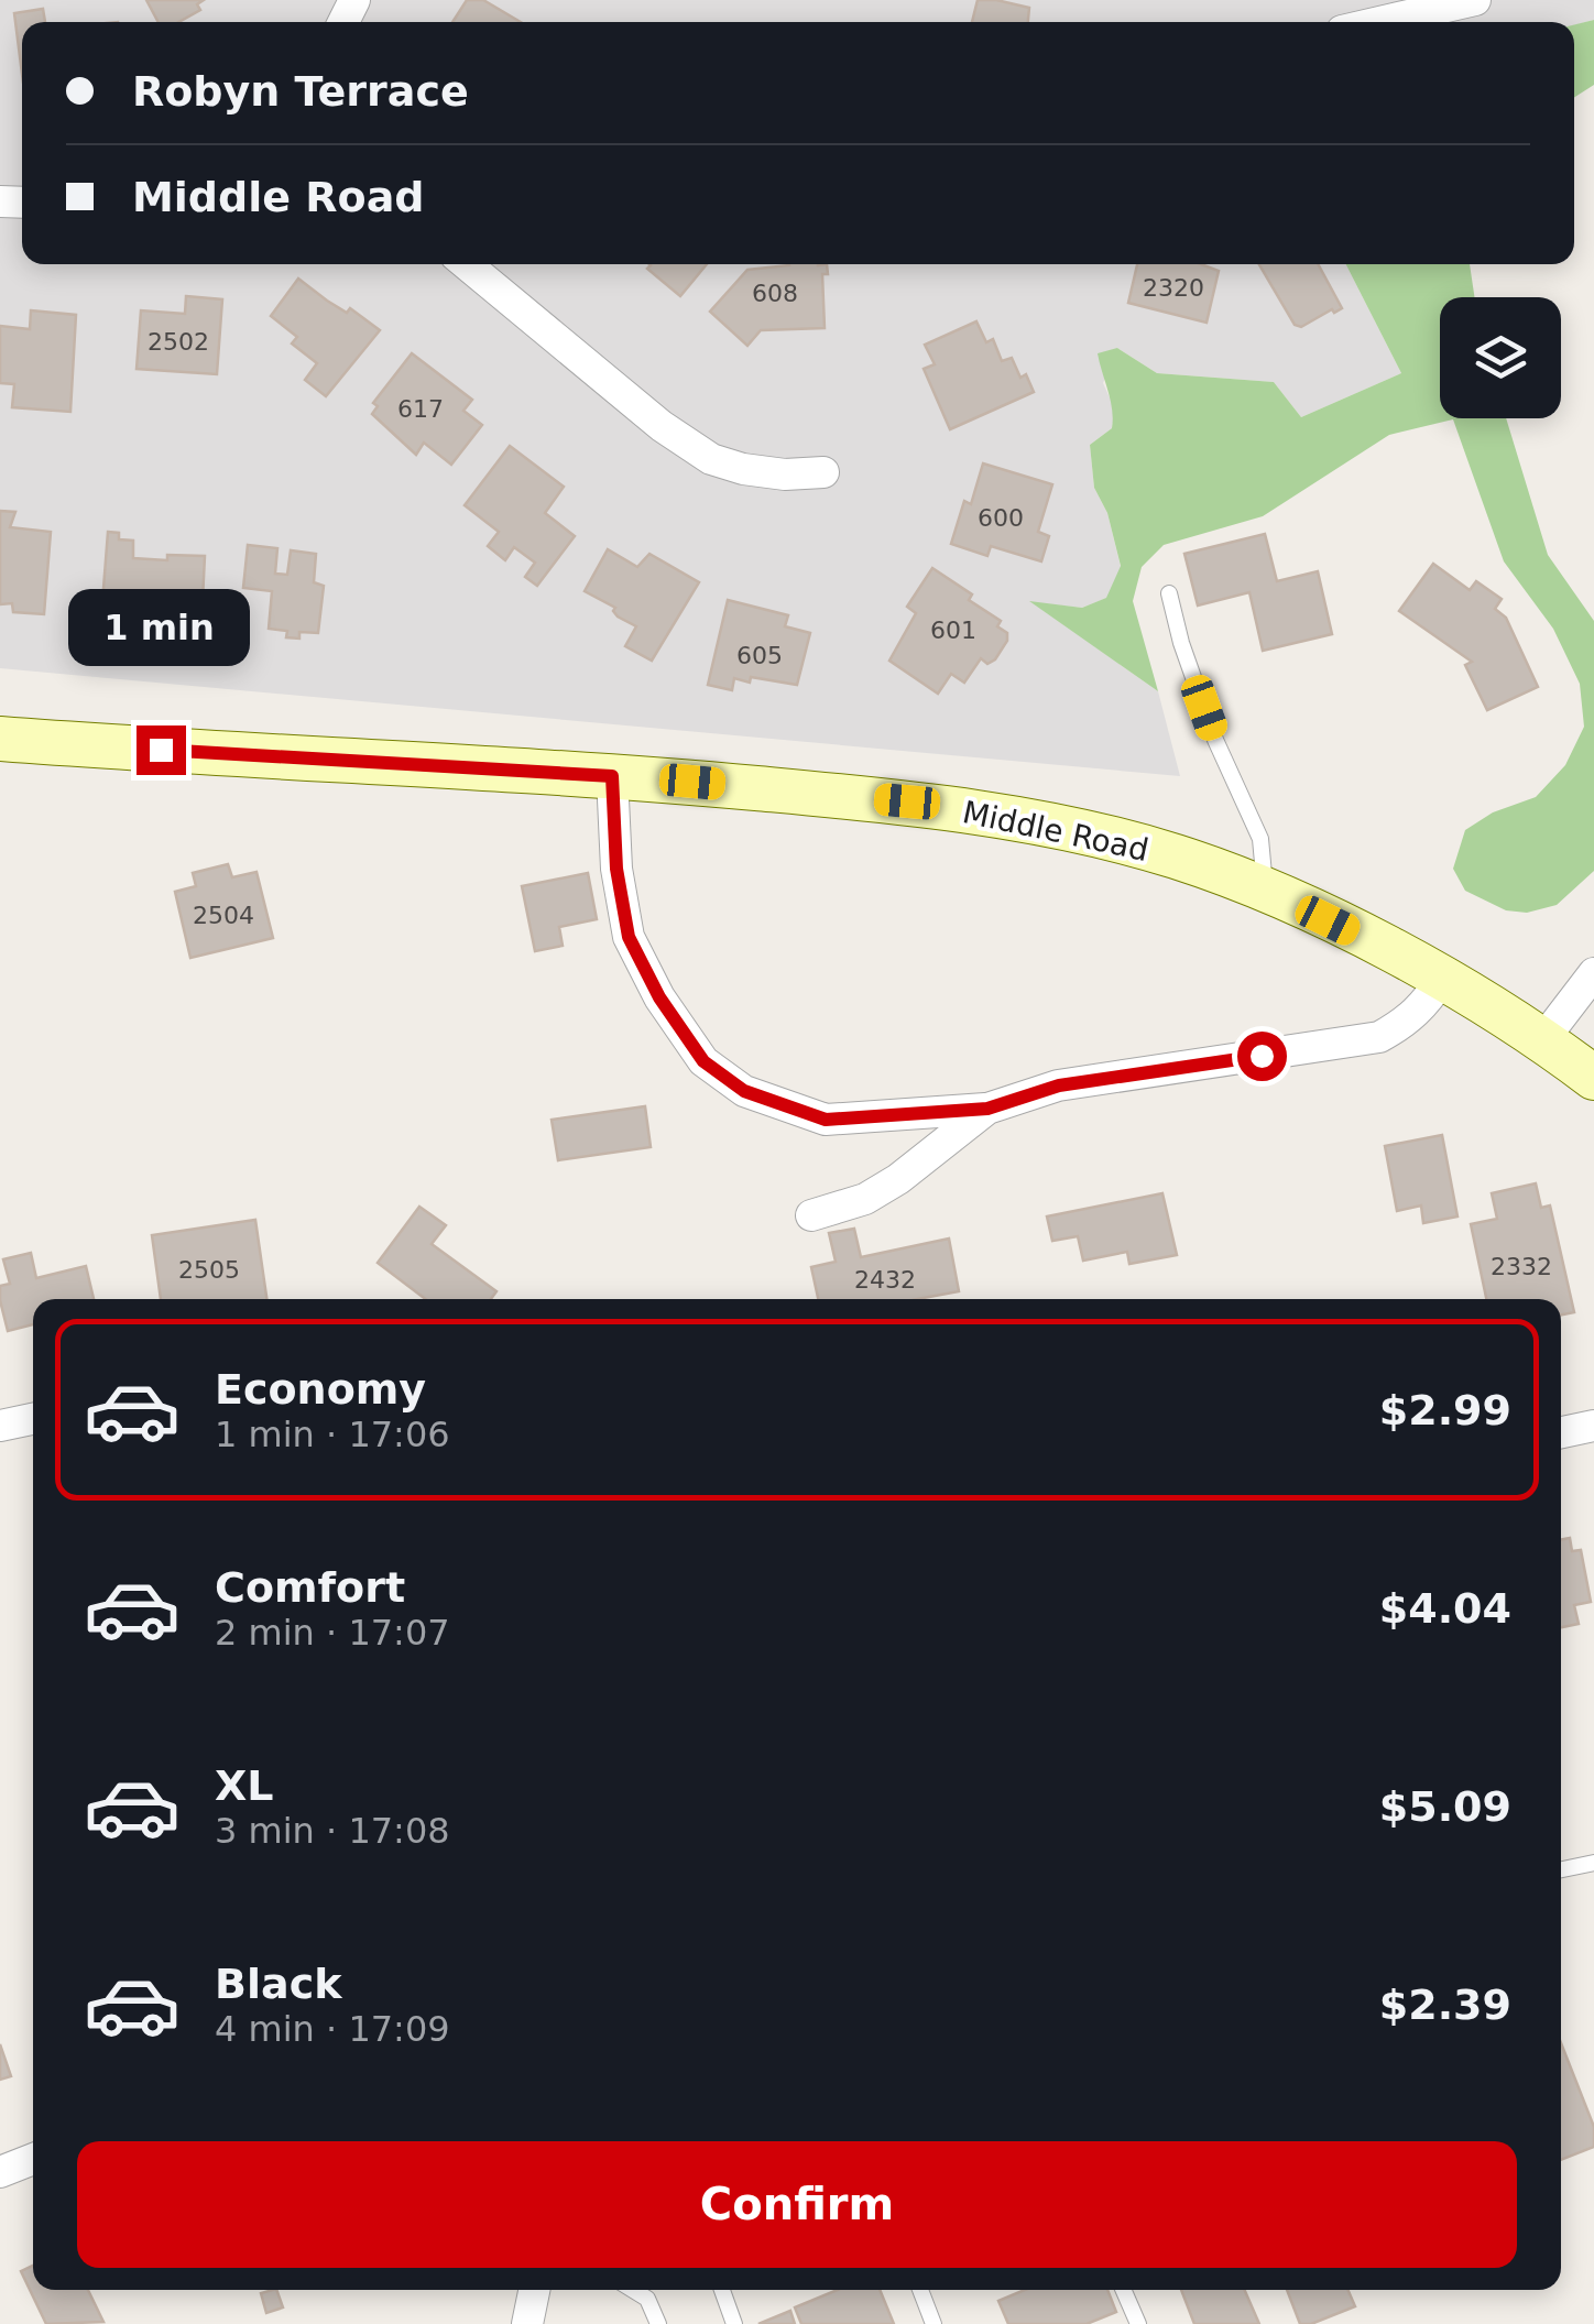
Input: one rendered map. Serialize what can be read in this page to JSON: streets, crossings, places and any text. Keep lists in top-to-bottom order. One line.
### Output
{"streets":{"main road":["Middle Road"]},"house_numbers":["2320","608","2502","617","600","601","605","2504","2332","2505","2432"],"page":{"banner":["Robyn Terrace","Middle Road"],"bubble":"1 min","list":[{"name":"Economy","note":"1 min · 17:06","value":"$2.99"},{"name":"Comfort","note":"2 min · 17:07","value":"$4.04"},{"name":"XL","note":"3 min · 17:08","value":"$5.09"},{"name":"Black","note":"4 min · 17:09","value":"$2.39"}],"buttons":"Confirm"}}
